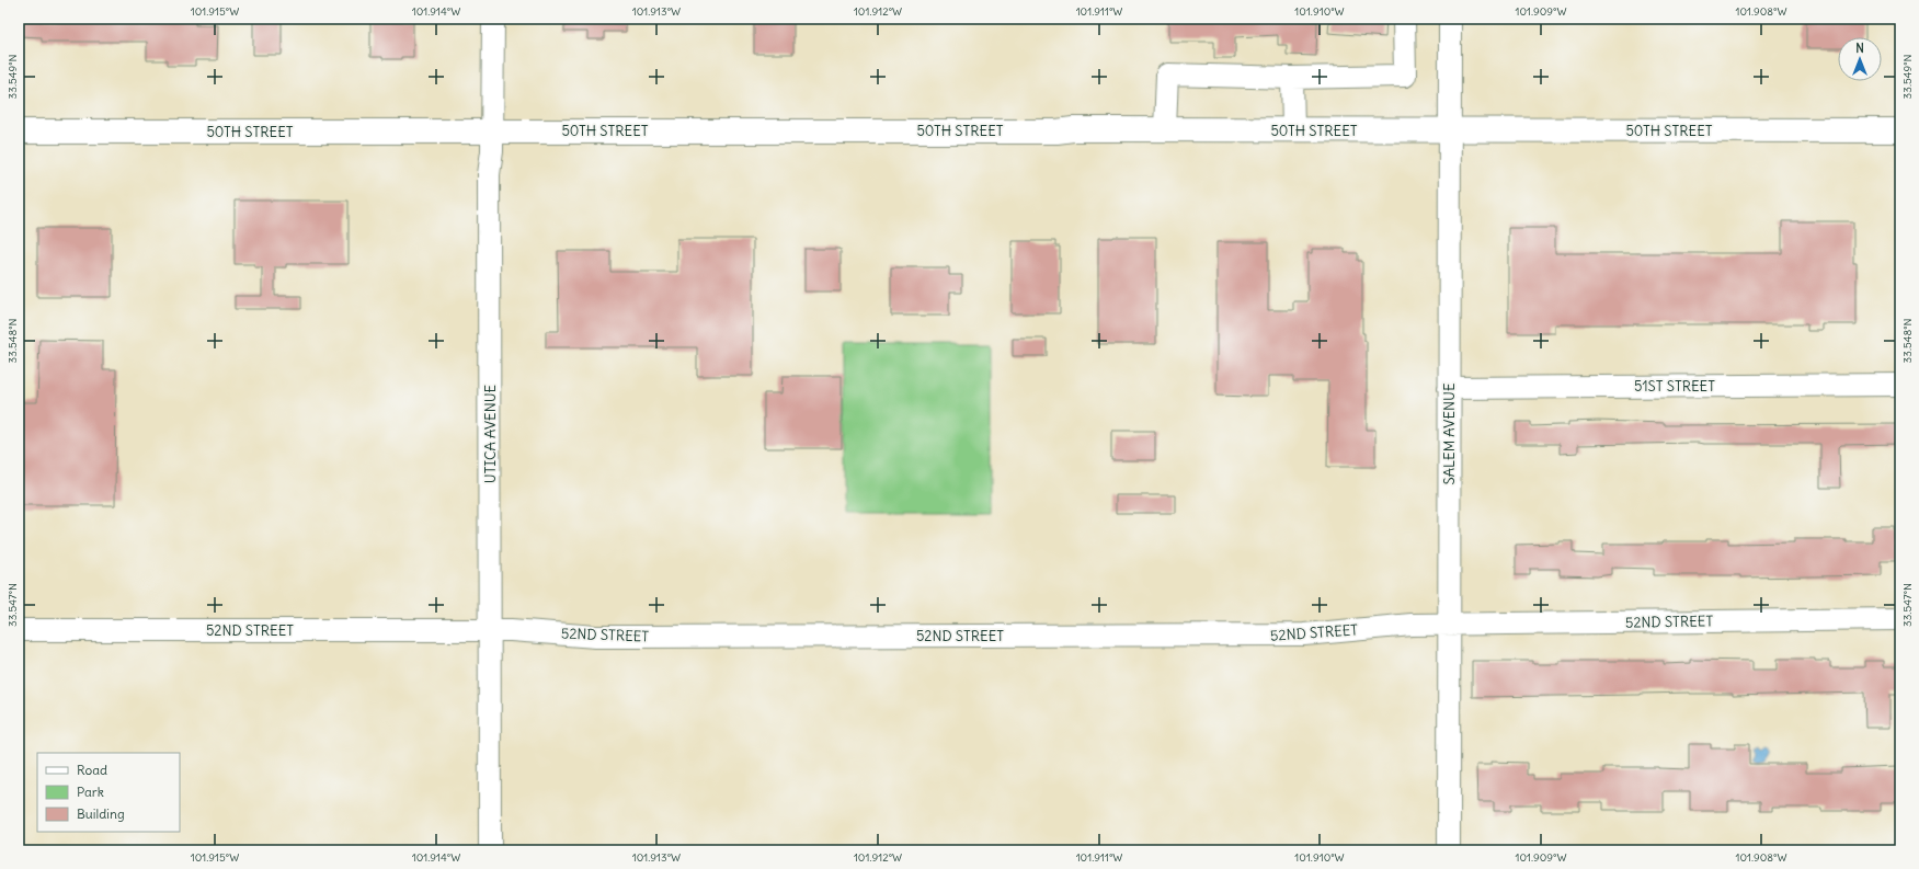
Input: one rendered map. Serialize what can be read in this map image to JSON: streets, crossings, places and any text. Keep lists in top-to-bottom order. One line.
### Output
{"streets":{"main road":["50TH STREET"],"street":["51ST STREET","UTICA AVENUE","SALEM AVENUE","52ND STREET"]},"crossings":[["50TH STREET","UTICA AVENUE"],["50TH STREET","SALEM AVENUE"],["51ST STREET","SALEM AVENUE"],["UTICA AVENUE","52ND STREET"],["SALEM AVENUE","52ND STREET"]],"legend":["Road","Park","Building"],"north":"top","coordinates":["101.915°W","101.914°W","101.913°W","101.912°W","101.911°W","101.910°W","101.909°W","101.908°W","33.549°N","33.548°N","33.547°N"]}
